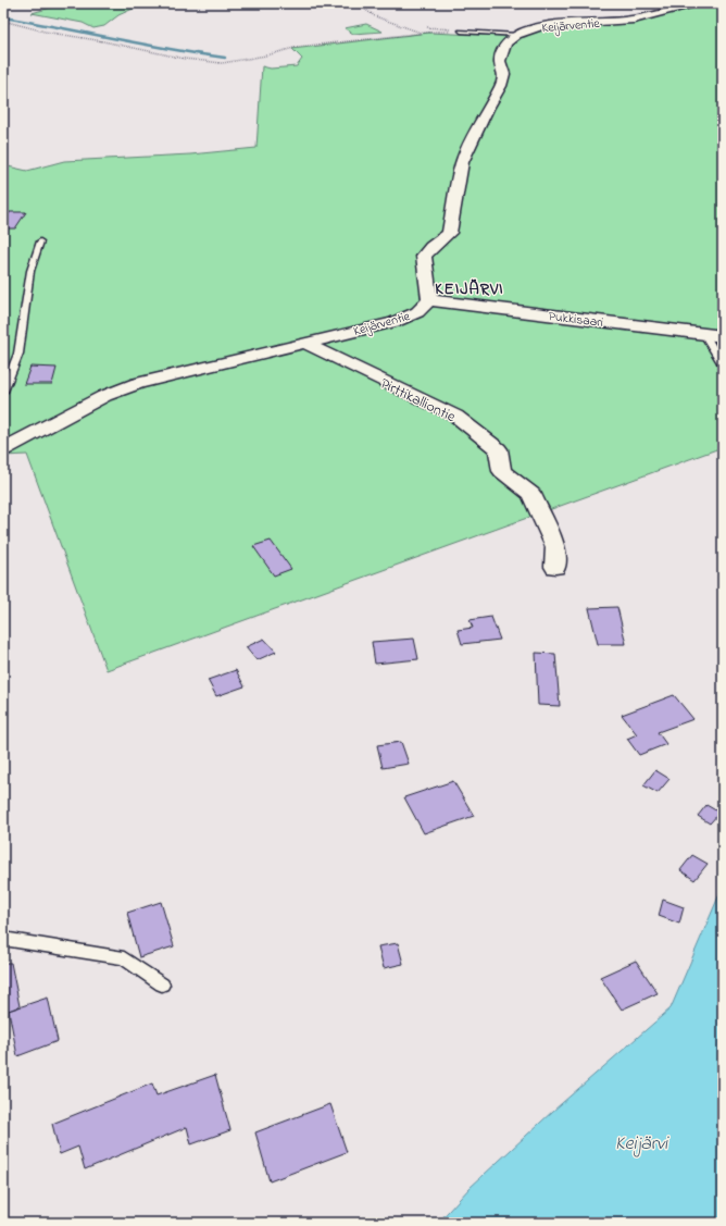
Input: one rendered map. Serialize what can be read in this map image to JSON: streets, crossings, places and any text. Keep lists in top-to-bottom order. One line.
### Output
{"streets":{"street":["Keijärventie","Pukkisaari","Pirttikalliontie"]},"crossings":[["Keijärventie","Pukkisaari"],["Keijärventie","Pirttikalliontie"]],"districts":["KEIJÄRVI"],"water":["Keijärvi"]}
